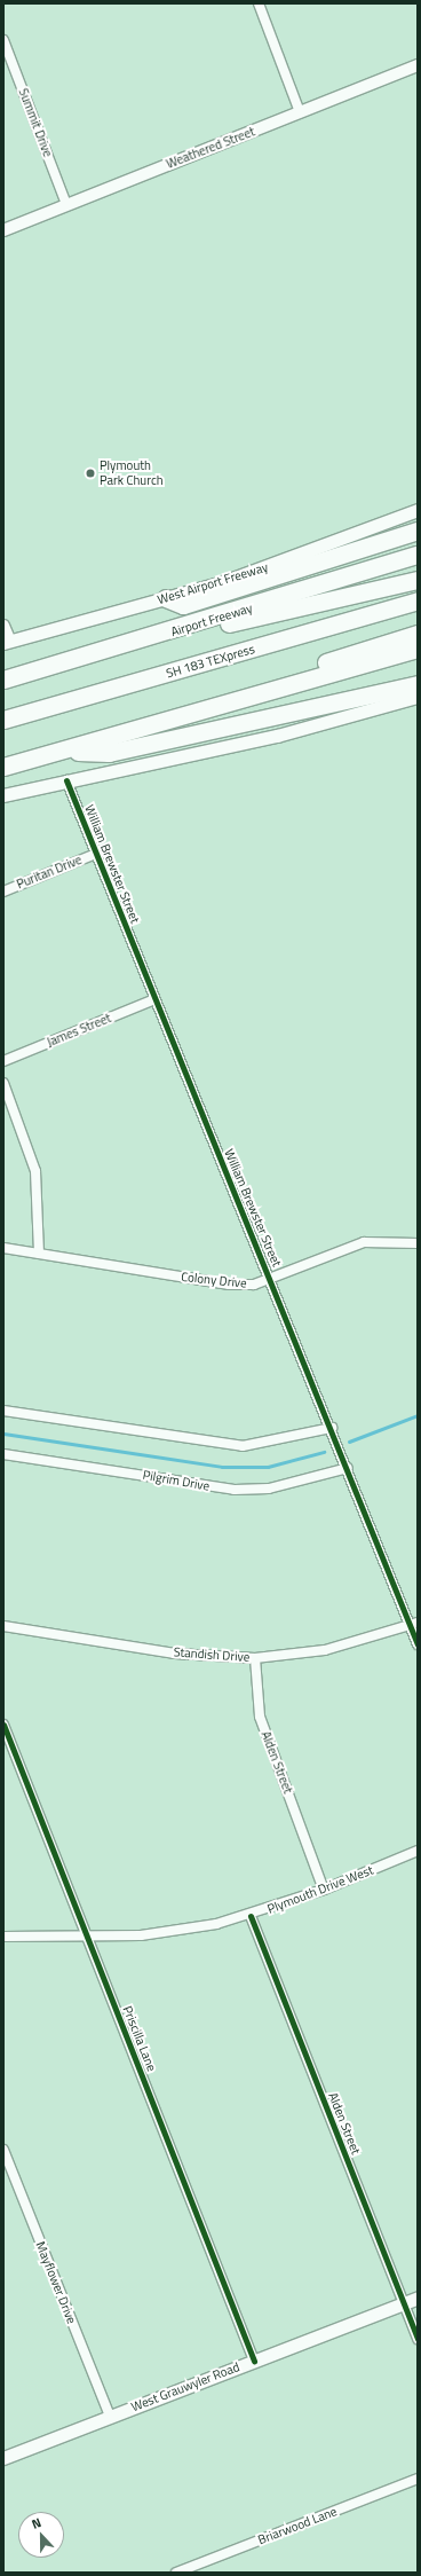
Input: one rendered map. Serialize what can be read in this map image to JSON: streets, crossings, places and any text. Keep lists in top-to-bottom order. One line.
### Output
{"streets":{"highway":["Airport Freeway","SH 183 TEXpress"],"main road":["West Airport Freeway","West Grauwyler Road"],"street":["Summit Drive","Weathered Street","William Brewster Street","Puritan Drive","James Street","Colony Drive","Pilgrim Drive","Standish Drive","Alden Street","Plymouth Drive West","Priscilla Lane","Mayflower Drive","Briarwood Lane"]},"crossings":[["Summit Drive","Weathered Street"],["William Brewster Street","Puritan Drive"],["William Brewster Street","James Street"],["William Brewster Street","Colony Drive"],["William Brewster Street","Pilgrim Drive"],["William Brewster Street","Standish Drive"],["Standish Drive","Alden Street"],["Alden Street","Plymouth Drive West"],["Alden Street","West Grauwyler Road"],["Plymouth Drive West","Priscilla Lane"],["Priscilla Lane","West Grauwyler Road"],["Mayflower Drive","West Grauwyler Road"]],"places":["Plymouth Park Church"],"north":"top"}
